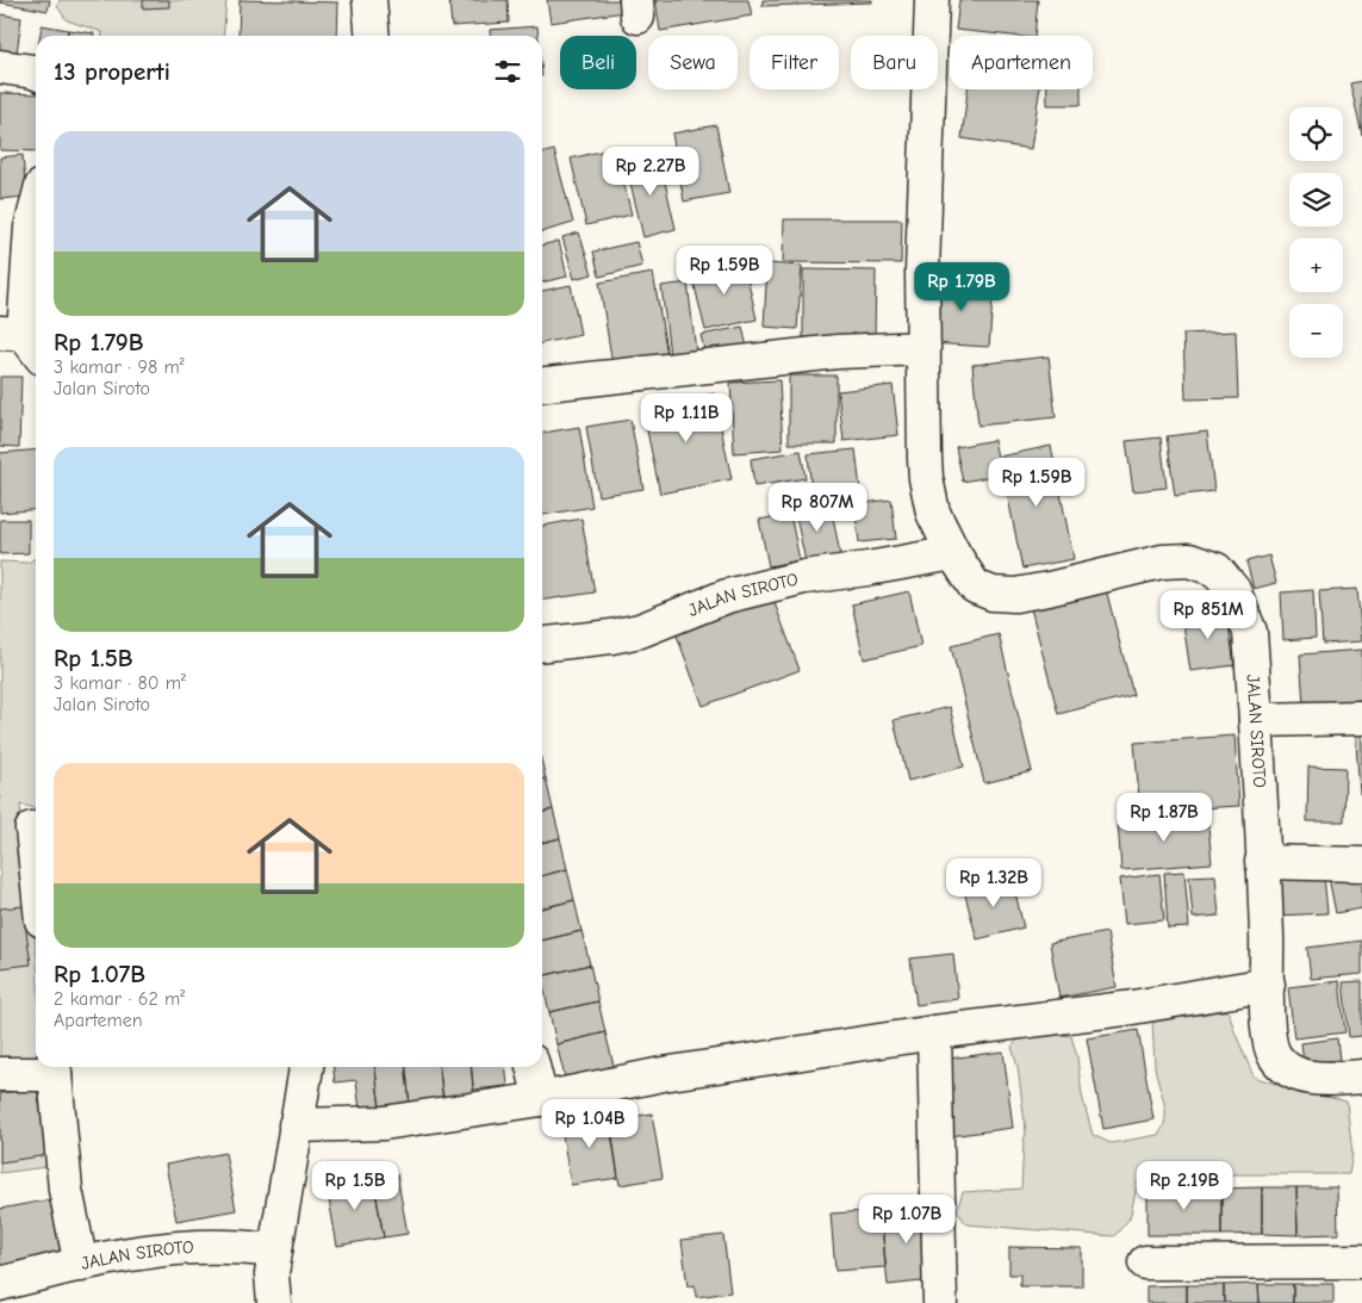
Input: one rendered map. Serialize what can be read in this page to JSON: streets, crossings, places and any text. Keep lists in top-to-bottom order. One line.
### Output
{"streets":{"street":["JALAN SIROTO"]},"page":{"chip":["Beli","Sewa","Filter","Baru","Apartemen"],"heading":"13 properti","map_buttons":["+","−"],"list":[{"name":"Rp 1.79B","note":"3 kamar · 98 m² · Jalan Siroto"},{"name":"Rp 1.5B","note":"3 kamar · 80 m² · Jalan Siroto"},{"name":"Rp 1.07B","note":"2 kamar · 62 m² · Apartemen"}],"price":["Rp 2.27B","Rp 1.59B","Rp 1.79B","Rp 1.11B","Rp 1.59B","Rp 807M","Rp 851M","Rp 1.87B","Rp 1.32B","Rp 1.04B","Rp 1.5B","Rp 2.19B","Rp 1.07B"]}}
